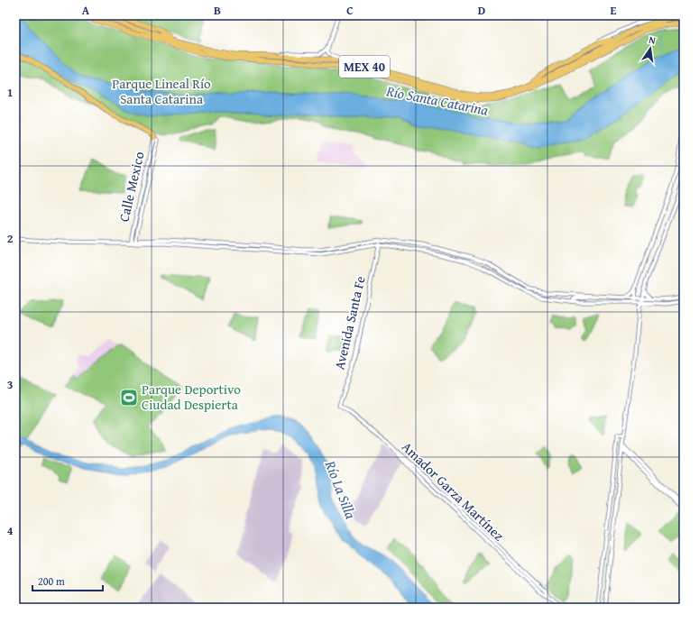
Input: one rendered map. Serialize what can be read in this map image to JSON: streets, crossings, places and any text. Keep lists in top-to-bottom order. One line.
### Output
{"streets":{"highway":["MEX 40"],"street":["Calle Mexico","Avenida Santa Fe","Amador Garza Martínez"]},"crossings":[["Avenida Santa Fe","Amador Garza Martínez"]],"water":["Río Santa Catarina","Río La Silla"],"parks":["Parque Lineal Río Santa Catarina"],"places":{"sports":["Parque Deportivo Ciudad Despierta"]},"scale_bar":"200 m","north":"top","grid":{"columns":["A","B","C","D","E"],"rows":["1","2","3","4"]}}
